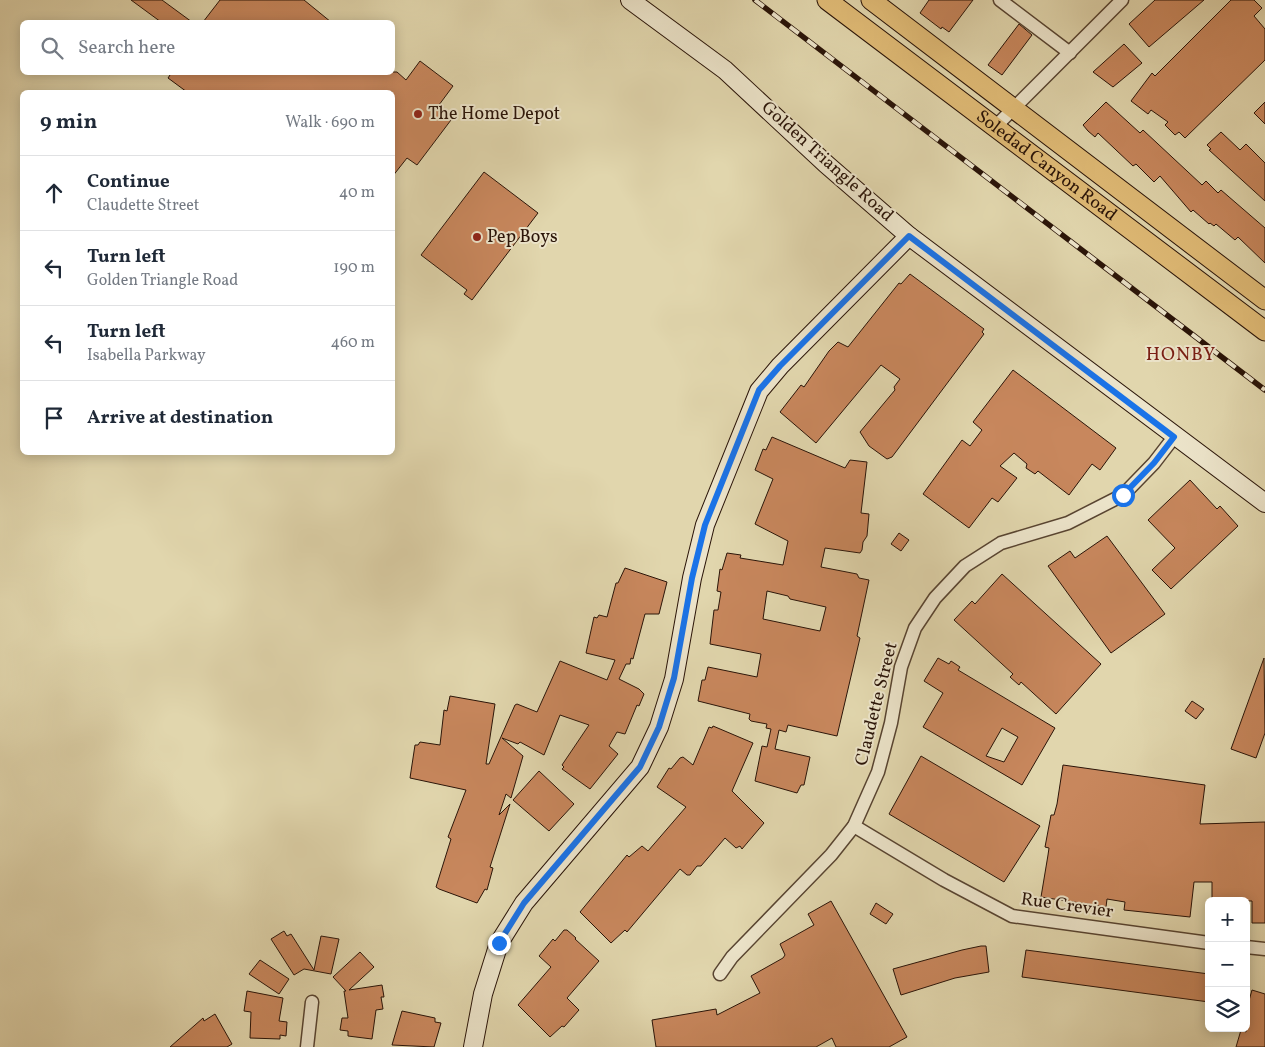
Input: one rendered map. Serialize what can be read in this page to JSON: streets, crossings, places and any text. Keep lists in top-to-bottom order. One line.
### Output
{"streets":{"main road":["Soledad Canyon Road"],"street":["Golden Triangle Road","Claudette Street","Rue Crevier"]},"crossings":[["Golden Triangle Road","Claudette Street"],["Claudette Street","Rue Crevier"]],"districts":["HONBY"],"places":["The Home Depot","Pep Boys"],"page":{"search":"Search here","heading":["9 min","Walk · 690 m"],"list":[["Continue","Claudette Street","40 m"],["Turn left","Golden Triangle Road","190 m"],["Turn left","Isabella Parkway","460 m"],"Arrive at destination"],"map_buttons":["+","−"]}}
